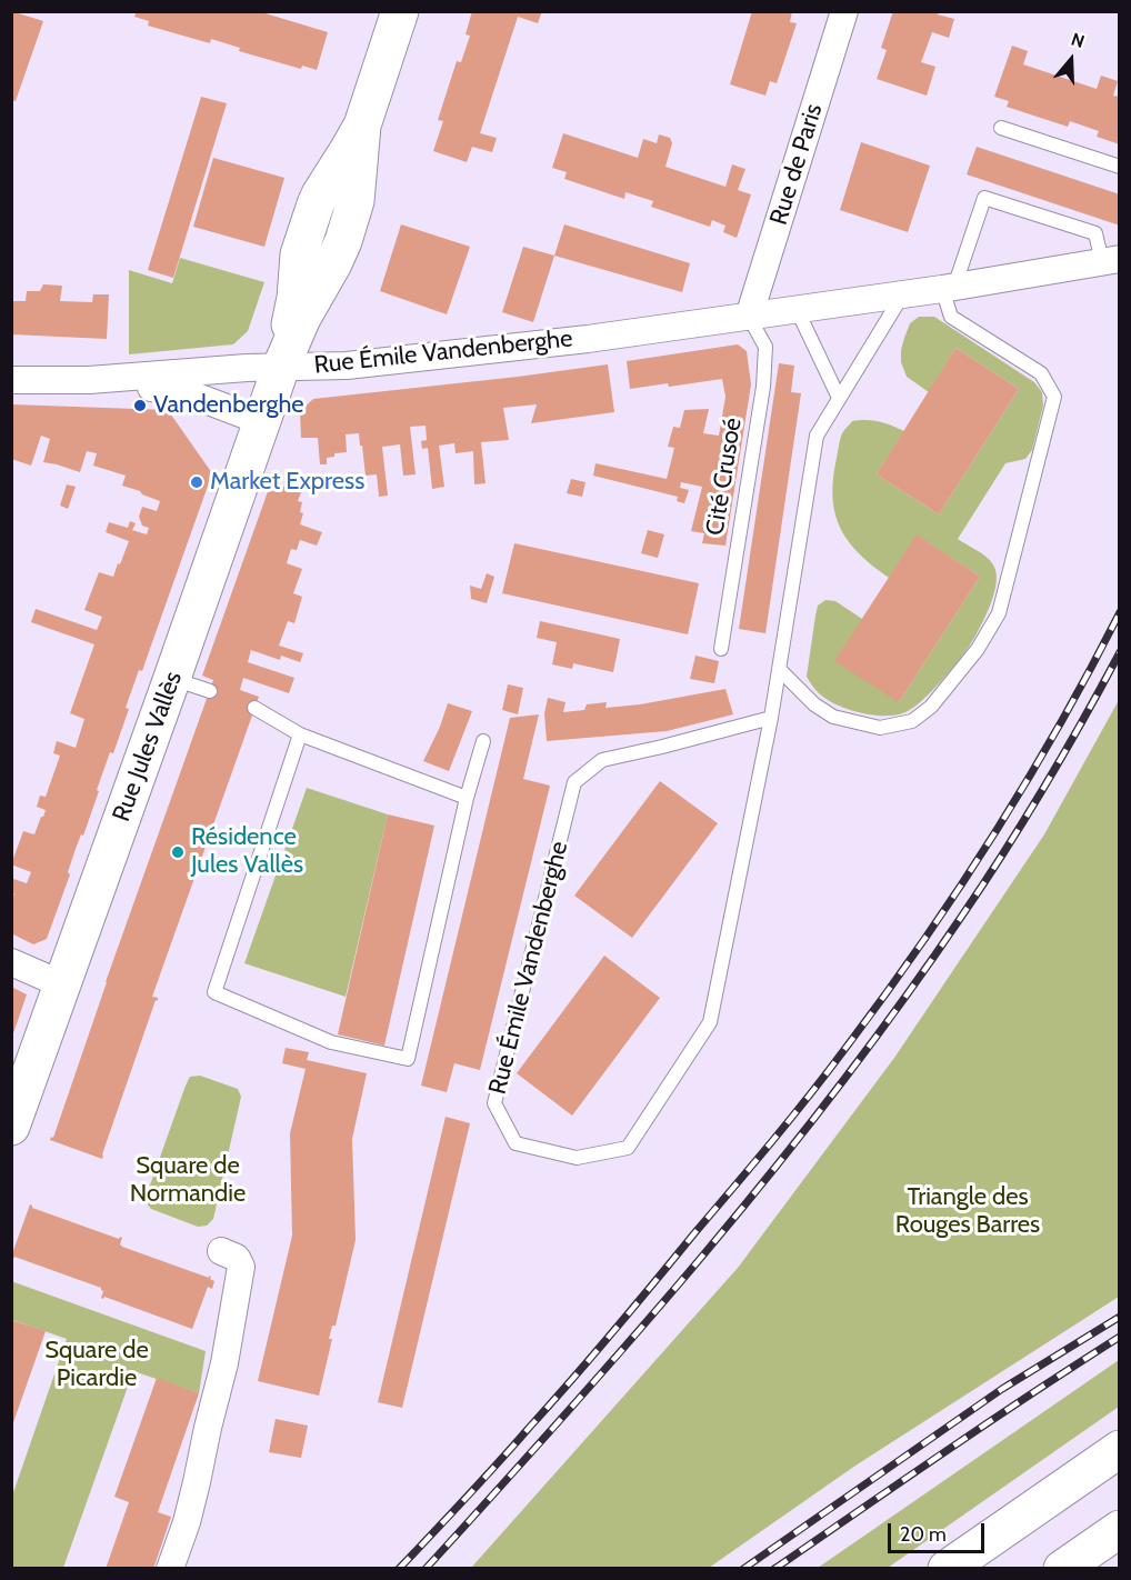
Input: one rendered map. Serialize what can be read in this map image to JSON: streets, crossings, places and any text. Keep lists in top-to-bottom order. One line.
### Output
{"streets":{"main road":["Rue Jules Vallès"],"street":["Rue de Paris","Rue Émile Vandenberghe"],"lane":["Cité Crusoé"]},"crossings":[["Rue de Paris","Rue Émile Vandenberghe"],["Rue de Paris","Cité Crusoé"],["Rue Émile Vandenberghe","Cité Crusoé"],["Rue Émile Vandenberghe","Rue Jules Vallès"]],"parks":["Square de Normandie","Triangle des Rouges Barres","Square de Picardie"],"places":["Vandenberghe","Market Express","Résidence Jules Vallès"],"scale_bar":"20 m","north":"top"}
